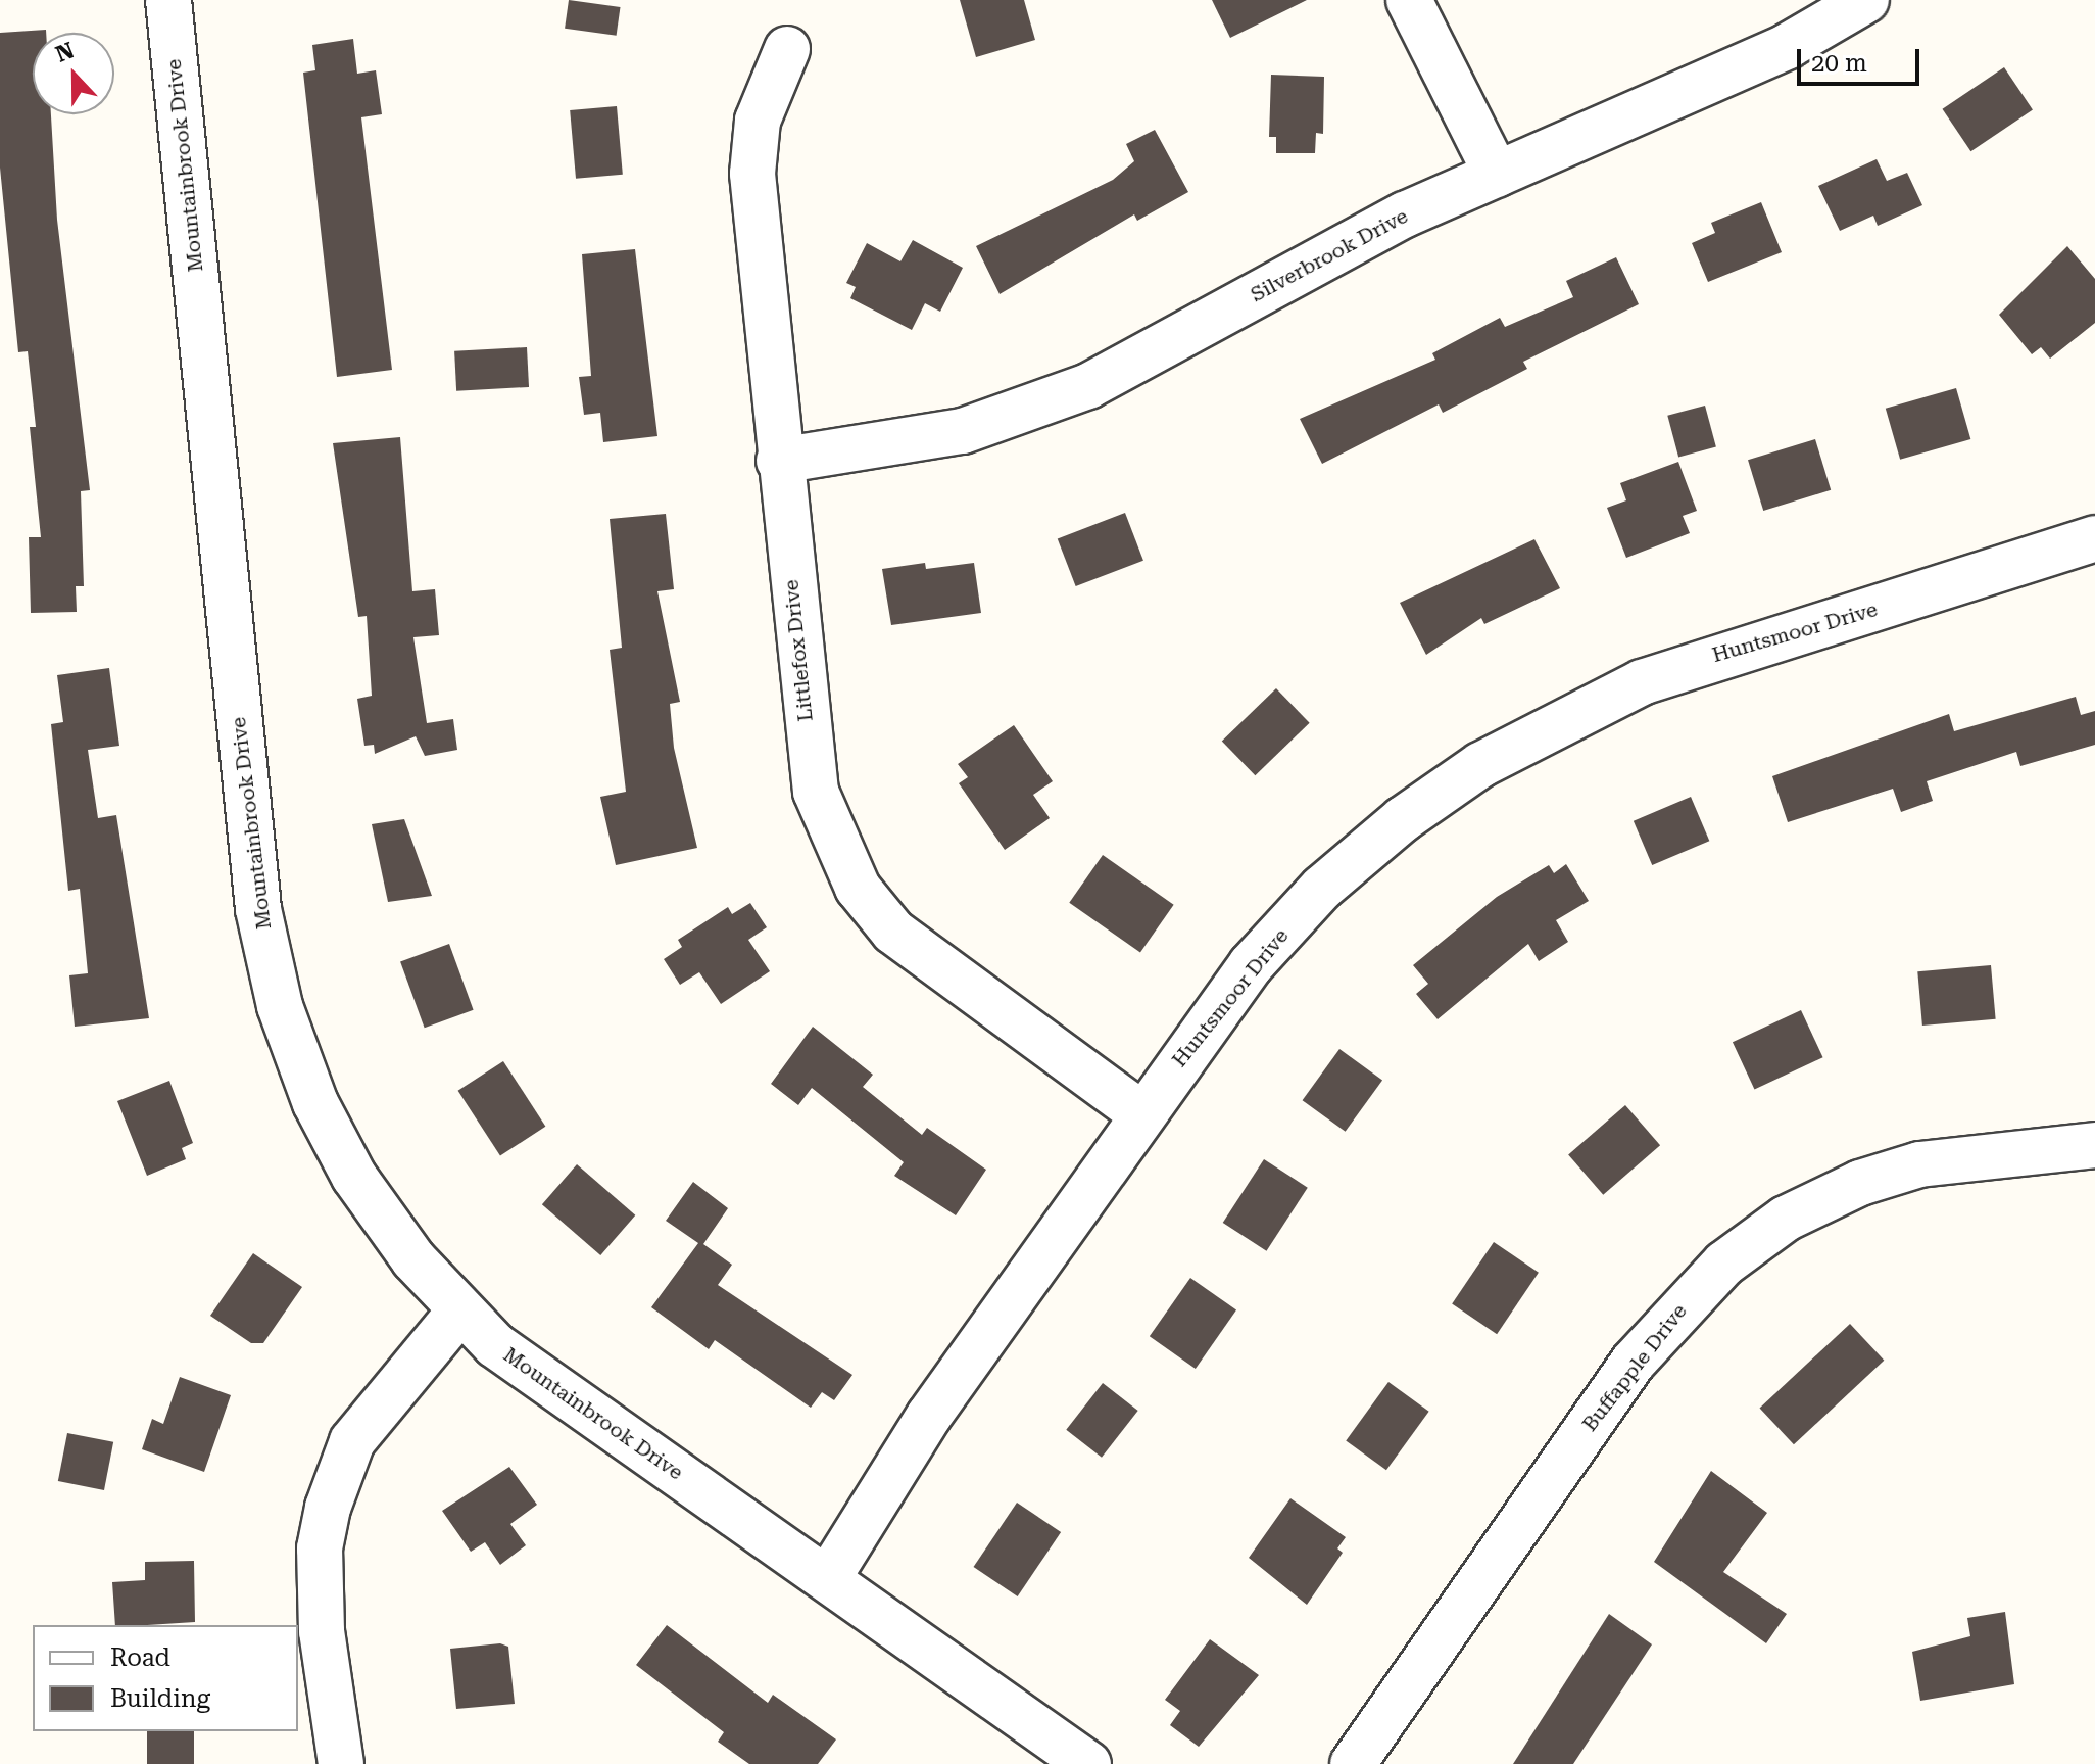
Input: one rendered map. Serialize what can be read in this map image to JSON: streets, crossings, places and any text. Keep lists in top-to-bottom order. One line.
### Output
{"streets":{"street":["Mountainbrook Drive","Silverbrook Drive","Huntsmoor Drive","Littlefox Drive","Buffapple Drive"]},"crossings":[["Mountainbrook Drive","Huntsmoor Drive"],["Silverbrook Drive","Littlefox Drive"],["Huntsmoor Drive","Littlefox Drive"]],"legend":["Road","Building"],"scale_bar":"20 m","north":"top"}
